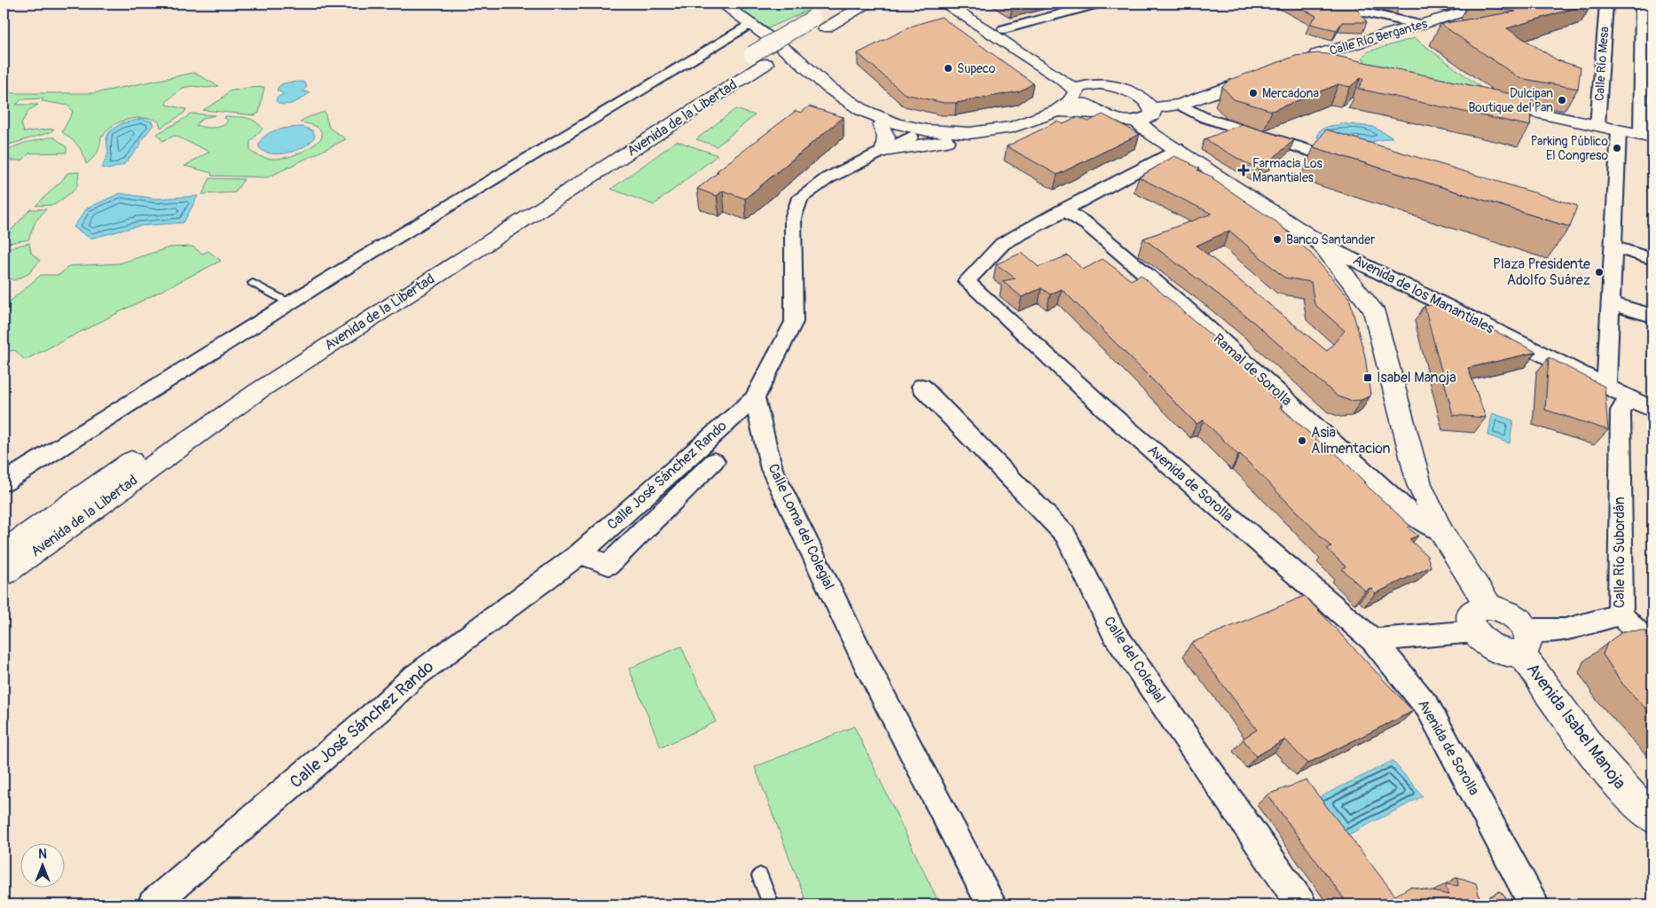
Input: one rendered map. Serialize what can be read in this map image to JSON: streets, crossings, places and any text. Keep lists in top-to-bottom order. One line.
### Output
{"streets":{"main road":["Calle Río Bergantes","Avenida de la Libertad","Avenida de los Manantiales","Avenida Isabel Manoja"],"street":["Calle Río Mesa","Ramal de Sorolla","Calle José Sánchez Rando","Avenida de Sorolla","Calle Loma del Colegial","Calle Río Subordán","Calle del Colegial"]},"crossings":[["Avenida de los Manantiales","Avenida de Sorolla"],["Avenida de los Manantiales","Calle Río Subordán"],["Ramal de Sorolla","Avenida de Sorolla"],["Calle José Sánchez Rando","Calle Loma del Colegial"],["Calle Río Subordán","Avenida Isabel Manoja"]],"places":{"other":["Supeco","Mercadona","Dulcipan Boutique del Pan","Parking Público El Congreso","Banco Santander","Plaza Presidente Adolfo Suárez","Asia Alimentacion"],"health":["Farmacia Los Manantiales"],"transit":["Isabel Manoja"]},"north":"top"}
